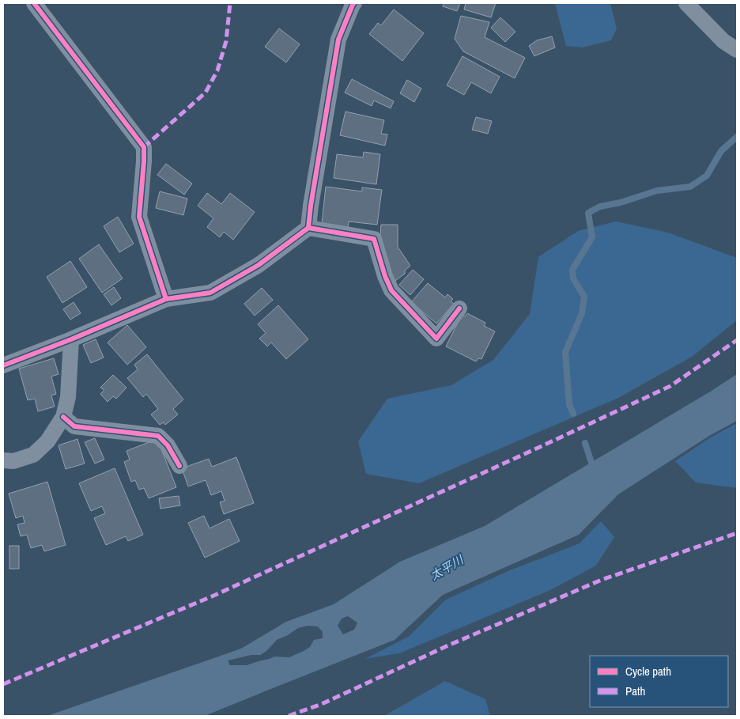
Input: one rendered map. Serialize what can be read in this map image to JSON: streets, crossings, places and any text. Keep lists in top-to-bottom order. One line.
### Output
{"water":["太平川"],"legend":["Cycle path","Path"]}
